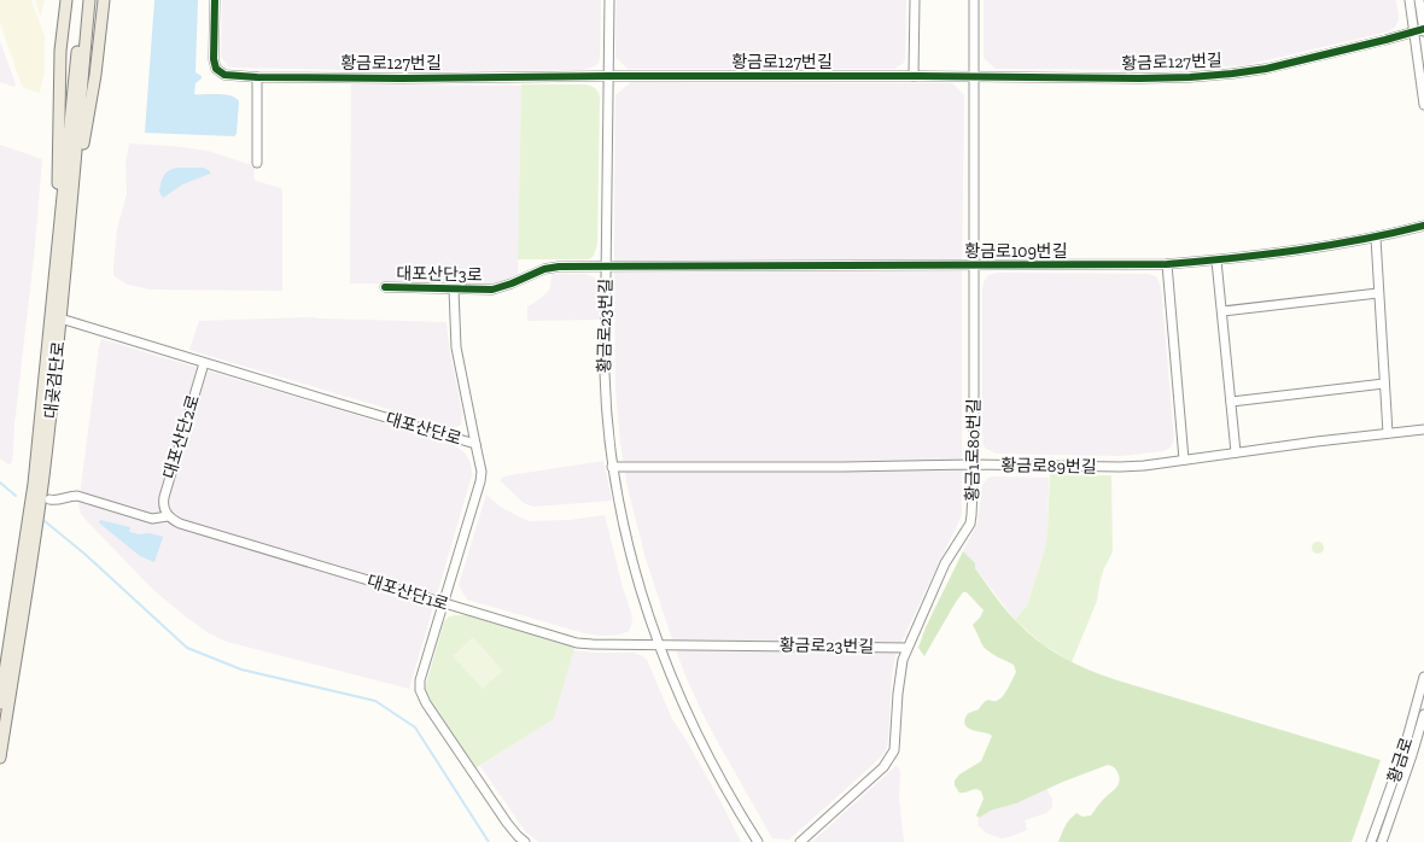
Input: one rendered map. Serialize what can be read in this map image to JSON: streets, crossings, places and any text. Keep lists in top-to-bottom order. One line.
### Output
{"streets":{"main road":["대곶검단로"],"street":["황금로127번길","황금로109번길","대포산단3로","황금로23번길","대포산단로","대포산단2로","황금1로80번길","황금로89번길","대포산단1로","황금로"]},"crossings":[["황금로127번길","황금로23번길"],["황금로127번길","황금1로80번길"],["황금로109번길","대포산단3로"],["황금로109번길","황금로23번길"],["황금로109번길","황금1로80번길"],["대포산단3로","황금로23번길"],["황금로23번길","황금1로80번길"],["황금로23번길","황금로89번길"],["황금로23번길","대포산단1로"],["대곶검단로","대포산단로"],["대포산단로","대포산단2로"],["대포산단로","대포산단1로"],["대포산단2로","대포산단1로"],["황금1로80번길","황금로89번길"]]}
